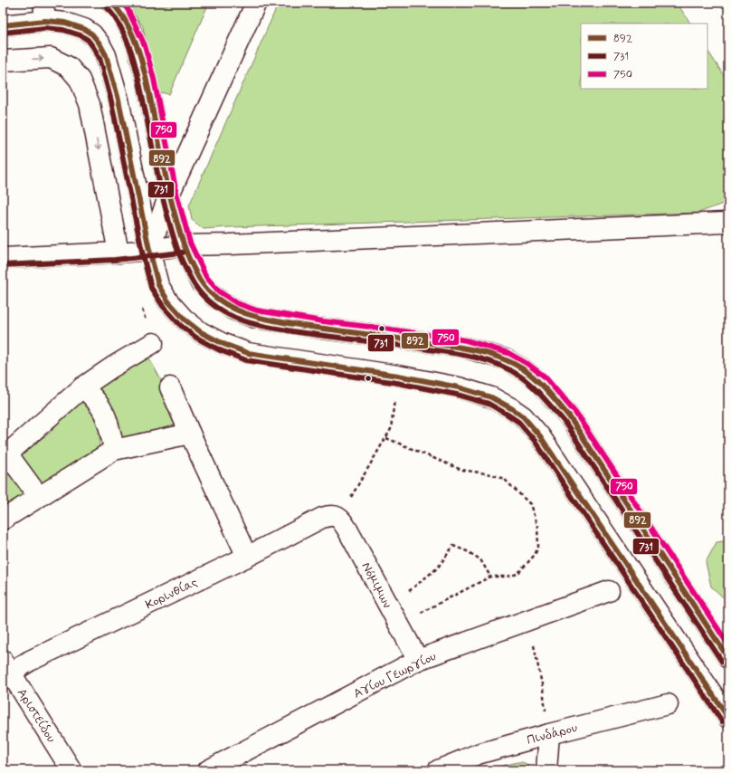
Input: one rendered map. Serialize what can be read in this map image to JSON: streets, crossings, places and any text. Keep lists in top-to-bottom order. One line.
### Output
{"streets":{"street":["Νόμιμων","Κορινθίας","Αγίου Γεωργίου","Αριστείδου","Πινδάρου"]},"crossings":[["Νόμιμων","Κορινθίας"],["Νόμιμων","Αγίου Γεωργίου"],["Κορινθίας","Αριστείδου"]],"lines":["transit line 892","transit line 750","transit line 731"],"legend":["892","731","750"]}
